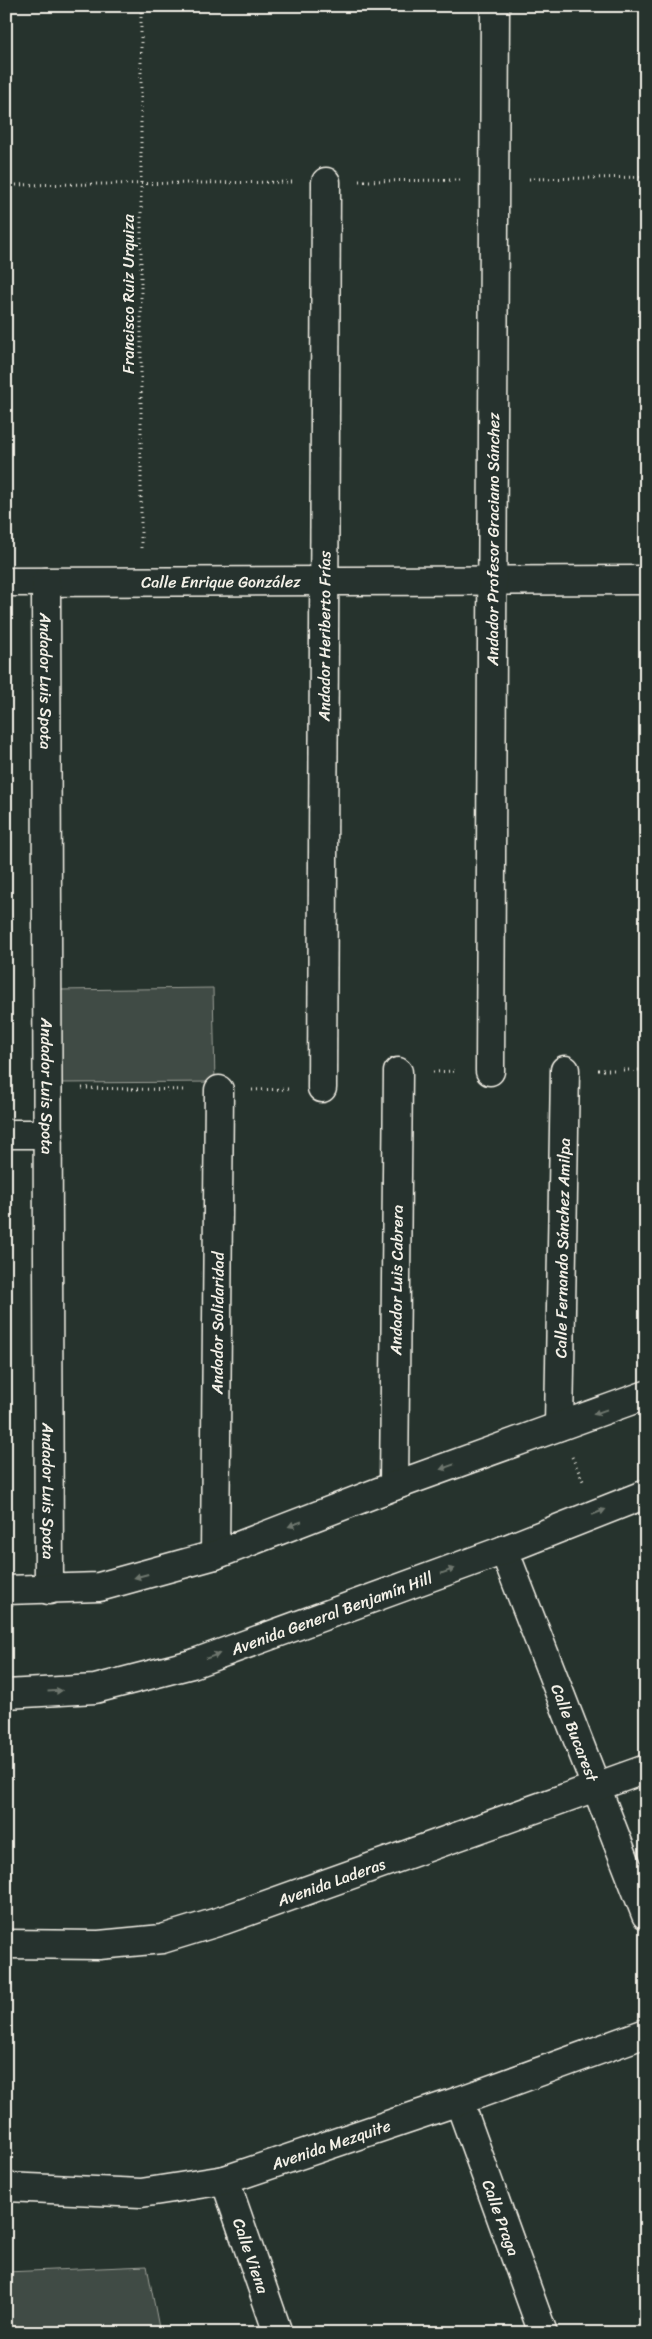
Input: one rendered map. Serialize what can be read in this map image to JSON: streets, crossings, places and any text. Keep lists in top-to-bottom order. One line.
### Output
{"streets":{"street":["Andador Profesor Graciano Sánchez","Calle Enrique González","Andador Heriberto Frías","Andador Luis Spota","Calle Fernando Sánchez Amilpa","Andador Luis Cabrera","Andador Solidaridad","Avenida General Benjamín Hill","Calle Bucarest","Avenida Laderas","Avenida Mezquite","Calle Praga","Calle Viena"],"path":["Francisco Ruiz Urquiza"]},"crossings":[["Francisco Ruiz Urquiza","Calle Enrique González"],["Andador Profesor Graciano Sánchez","Calle Enrique González"],["Calle Enrique González","Andador Heriberto Frías"],["Calle Enrique González","Andador Luis Spota"],["Avenida General Benjamín Hill","Calle Bucarest"],["Calle Bucarest","Avenida Laderas"],["Avenida Mezquite","Calle Praga"],["Avenida Mezquite","Calle Viena"]]}
